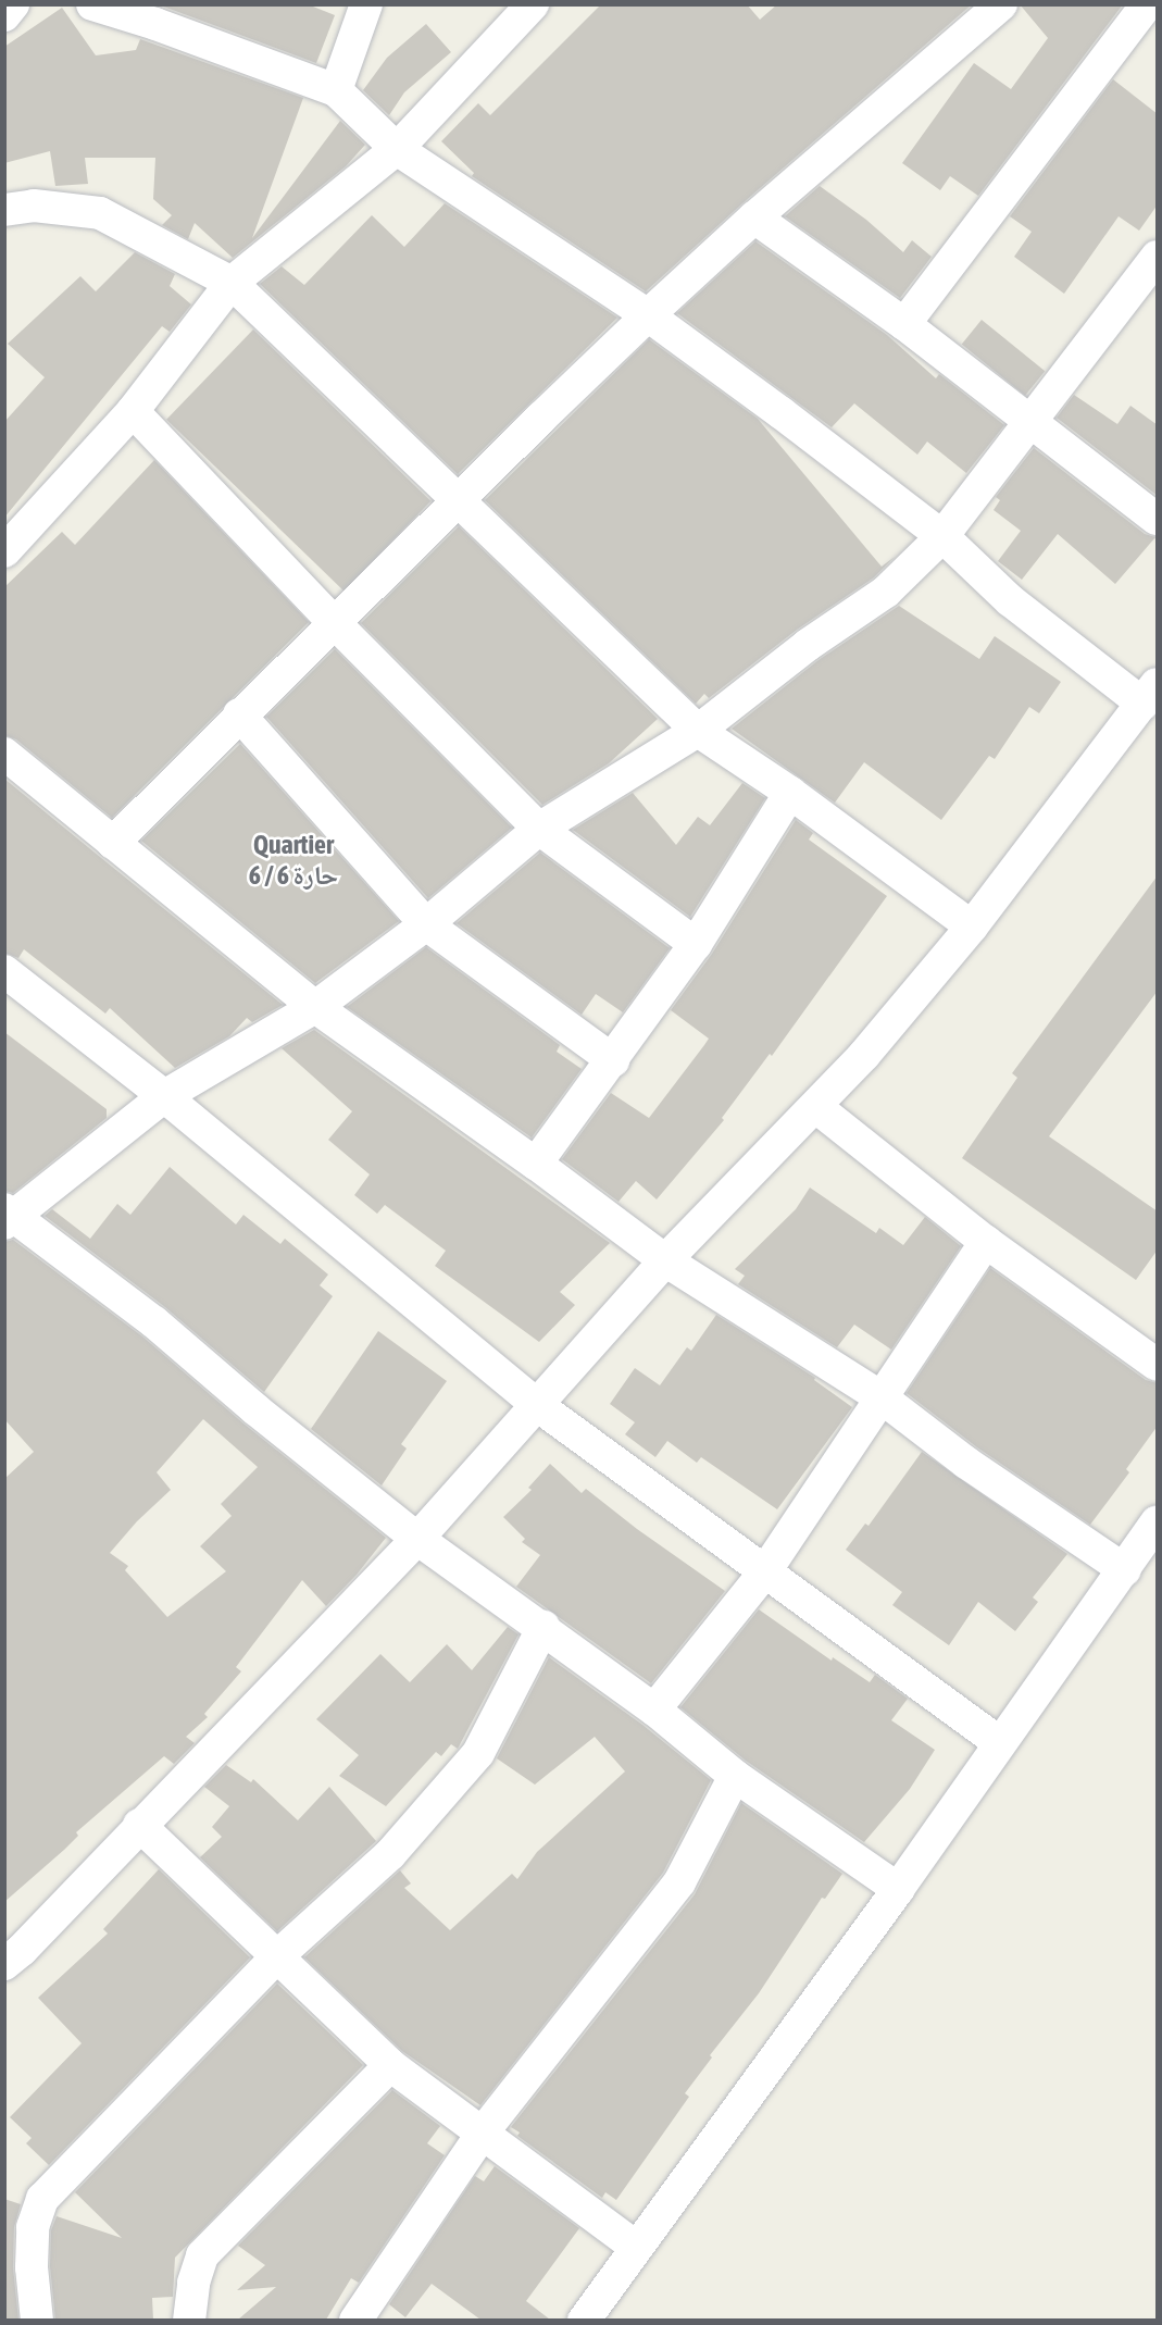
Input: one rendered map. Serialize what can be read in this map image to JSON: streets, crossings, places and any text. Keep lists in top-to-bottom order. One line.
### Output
{"districts":["Quartier 6 / حارة 6"]}
